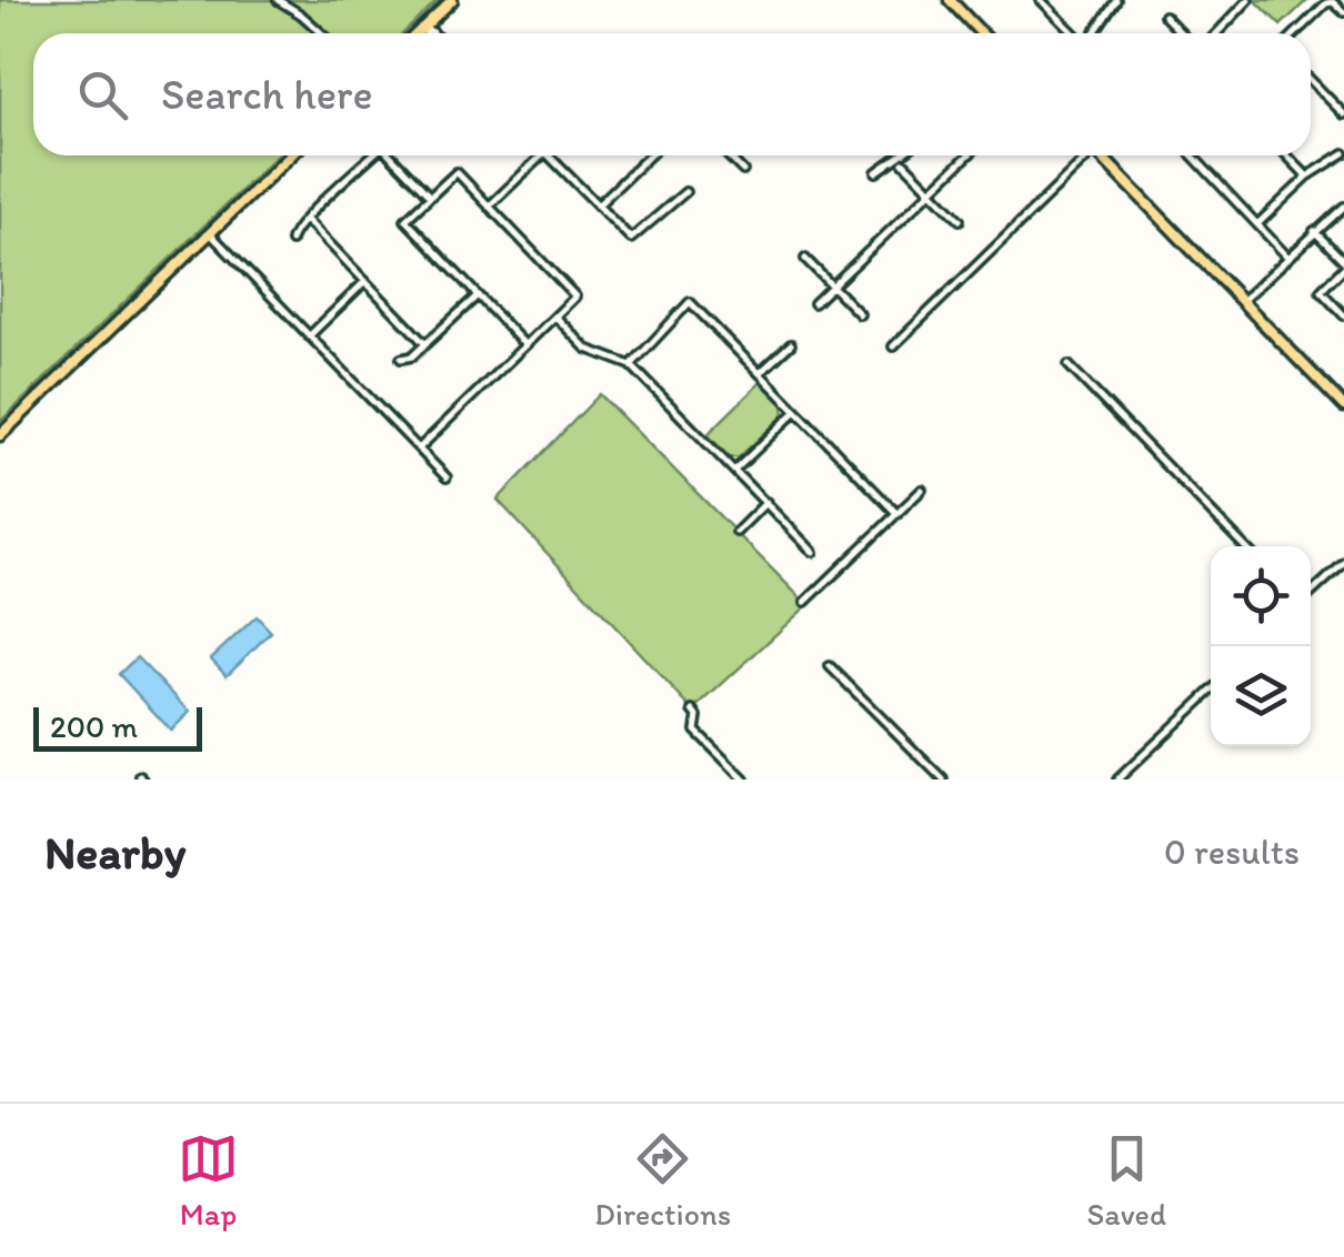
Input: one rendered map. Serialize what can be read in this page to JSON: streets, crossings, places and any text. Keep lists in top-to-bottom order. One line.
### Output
{"scale_bar":"200 m","page":{"search":"Search here","scale":"200 m","heading":["Nearby","0 results"],"nav":["Map","Directions","Saved"]}}
